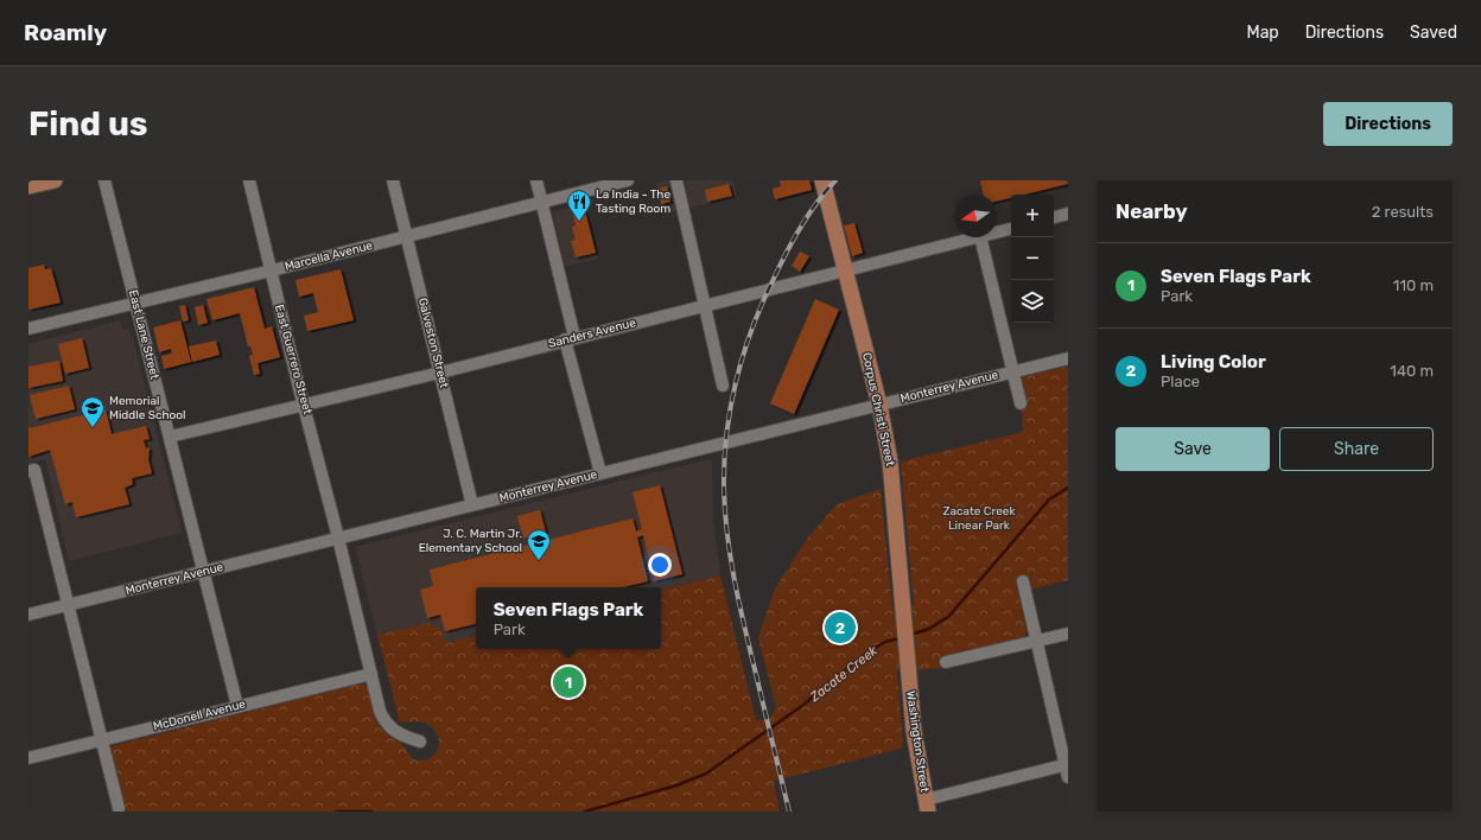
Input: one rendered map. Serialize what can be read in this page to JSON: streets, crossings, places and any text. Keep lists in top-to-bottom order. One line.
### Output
{"streets":{"main road":["Corpus Christi Street","Washington Street"],"street":["Marcella Avenue","Sanders Avenue","East Lane Street","Galveston Street","East Guerrero Street","Monterrey Avenue","McDonell Avenue"]},"crossings":[["Marcella Avenue","East Lane Street"],["Marcella Avenue","Galveston Street"],["Marcella Avenue","East Guerrero Street"],["Sanders Avenue","East Lane Street"],["Sanders Avenue","Galveston Street"],["Sanders Avenue","East Guerrero Street"],["Sanders Avenue","Corpus Christi Street"],["East Lane Street","Monterrey Avenue"],["East Lane Street","McDonell Avenue"],["Galveston Street","Monterrey Avenue"],["East Guerrero Street","Monterrey Avenue"],["East Guerrero Street","McDonell Avenue"],["Monterrey Avenue","Corpus Christi Street"],["Corpus Christi Street","Washington Street"]],"water":["Zacate Creek"],"parks":["Zacate Creek Linear Park"],"places":{"restaurant":["La India - The Tasting Room"],"school or university":["Memorial Middle School","J. C. Martin Jr. Elementary School"]},"north":"left","page":{"header":"Roamly","nav":["Map","Directions","Saved"],"buttons":["Directions",["Save","Share"]],"title":"Find us","heading":["Nearby","2 results"],"map_buttons":["+","−"],"list":[{"mark":"1","name":"Seven Flags Park","note":"Park","value":"110 m"},{"mark":"2","name":"Living Color","note":"Place","value":"140 m"}],"popup":["Seven Flags Park","Park"],"pins":["2","1"]}}
